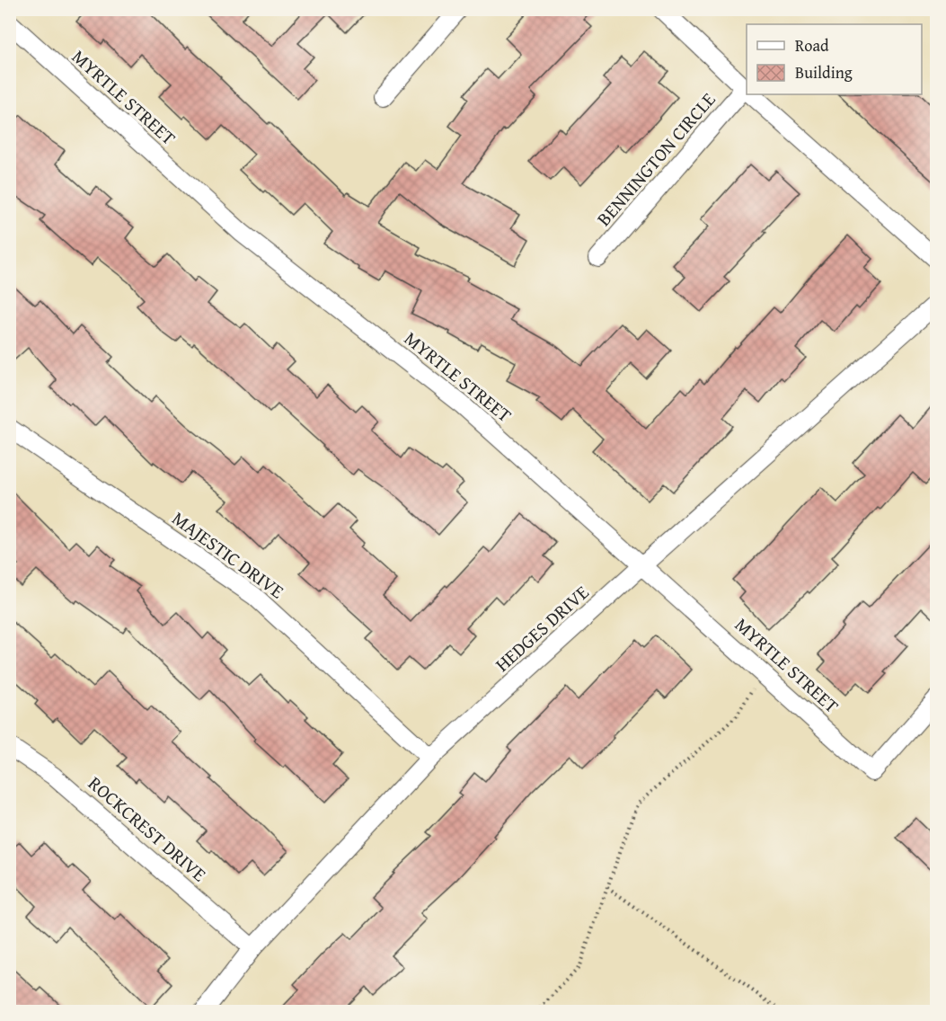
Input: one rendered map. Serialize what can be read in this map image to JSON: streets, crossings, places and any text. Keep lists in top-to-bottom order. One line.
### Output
{"streets":{"street":["MYRTLE STREET","BENNINGTON CIRCLE","MAJESTIC DRIVE","HEDGES DRIVE","ROCKCREST DRIVE"]},"crossings":[["MYRTLE STREET","HEDGES DRIVE"],["MAJESTIC DRIVE","HEDGES DRIVE"],["HEDGES DRIVE","ROCKCREST DRIVE"]],"legend":["Road","Building"]}
